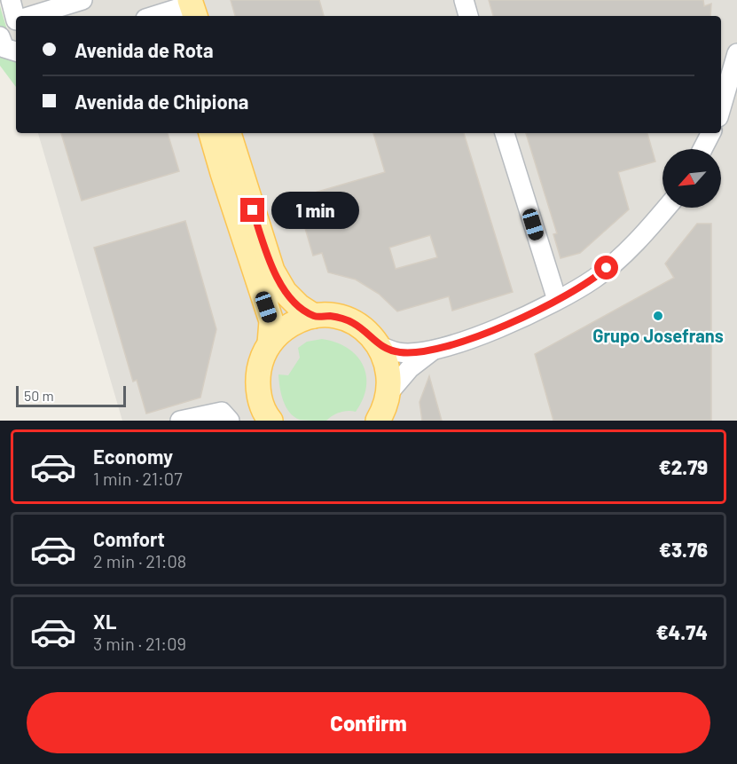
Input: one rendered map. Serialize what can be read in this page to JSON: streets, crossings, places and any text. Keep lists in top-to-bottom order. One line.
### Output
{"places":["Grupo Josefrans"],"scale_bar":"50 m","north":"bottom left","page":{"banner":["Avenida de Rota","Avenida de Chipiona"],"bubble":"1 min","scale":"50 m","list":[{"name":"Economy","note":"1 min · 21:07","value":"€2.79"},{"name":"Comfort","note":"2 min · 21:08","value":"€3.76"},{"name":"XL","note":"3 min · 21:09","value":"€4.74"}],"buttons":"Confirm"}}
